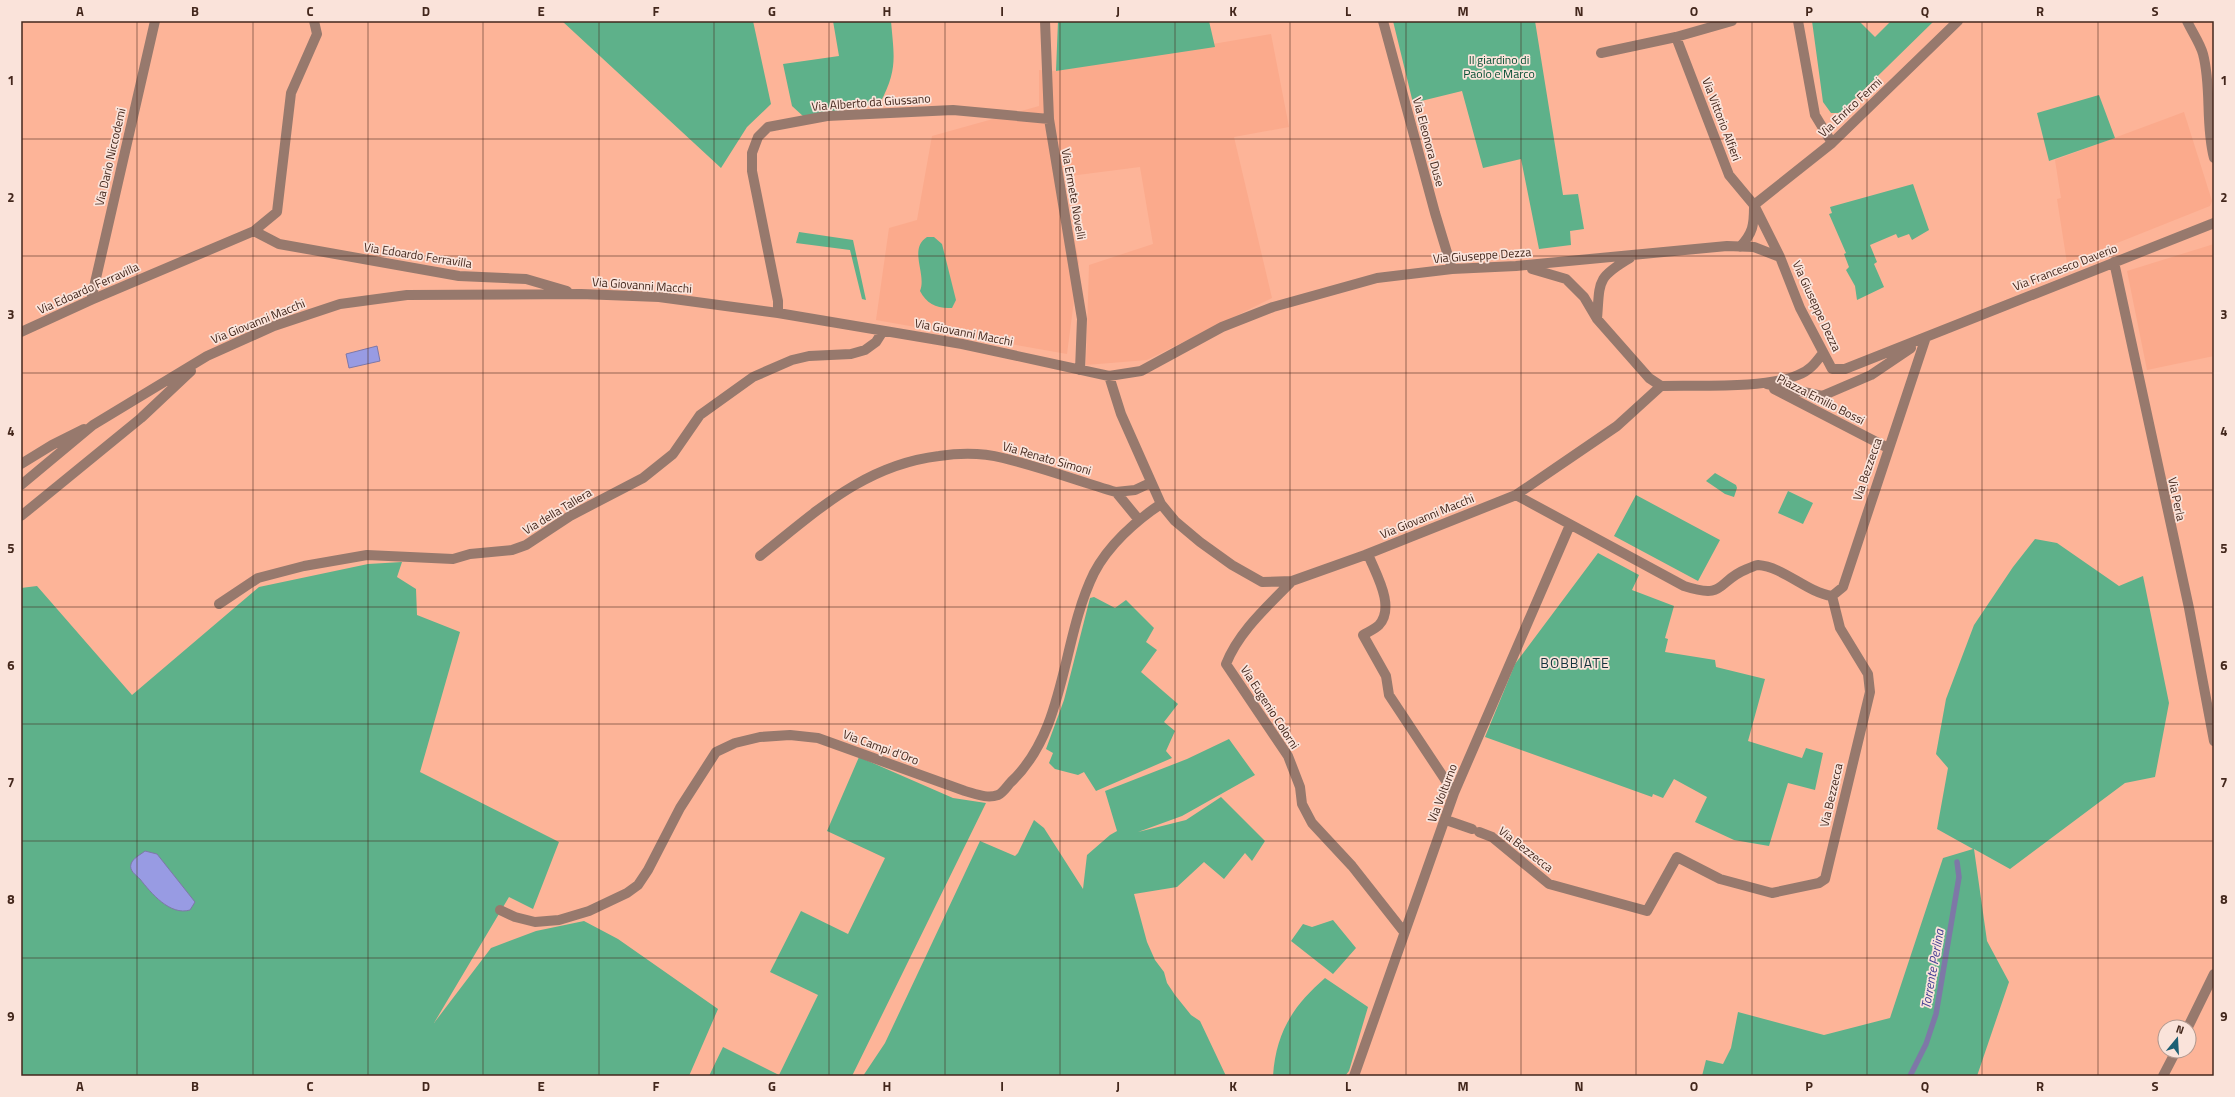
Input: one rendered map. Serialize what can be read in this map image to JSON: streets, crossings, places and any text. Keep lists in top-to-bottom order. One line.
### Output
{"streets":{"street":["Via Alberto da Giussano","Via Enrico Fermi","Via Vittorio Alfieri","Via Eleonora Duse","Via Dario Niccodemi","Via Ermete Novelli","Via Edoardo Ferravilla","Via Giuseppe Dezza","Via Francesco Daverio","Via Giovanni Macchi","Piazza Emilio Bossi","Via Renato Simoni","Via Bezzecca","Via Perla","Via della Tallera","Via Eugenio Colorni","Via Campi d'Oro","Via Volturno"]},"crossings":[["Via Alberto da Giussano","Via Ermete Novelli"],["Via Alberto da Giussano","Via Giovanni Macchi"],["Via Enrico Fermi","Via Vittorio Alfieri"],["Via Vittorio Alfieri","Via Giuseppe Dezza"],["Via Eleonora Duse","Via Giuseppe Dezza"],["Via Dario Niccodemi","Via Edoardo Ferravilla"],["Via Ermete Novelli","Via Giuseppe Dezza"],["Via Ermete Novelli","Via Giovanni Macchi"],["Via Edoardo Ferravilla","Via Giovanni Macchi"],["Via Giuseppe Dezza","Via Francesco Daverio"],["Via Giuseppe Dezza","Via Giovanni Macchi"],["Via Francesco Daverio","Piazza Emilio Bossi"],["Via Francesco Daverio","Via Bezzecca"],["Via Francesco Daverio","Via Perla"],["Via Giovanni Macchi","Via Renato Simoni"],["Via Giovanni Macchi","Via della Tallera"],["Via Giovanni Macchi","Via Eugenio Colorni"],["Via Giovanni Macchi","Via Campi d'Oro"],["Piazza Emilio Bossi","Via Bezzecca"],["Via Bezzecca","Via Volturno"],["Via Eugenio Colorni","Via Volturno"]],"districts":["BOBBIATE"],"water":["Torrente Perlina"],"parks":["Il giardino di Paolo e Marco"],"north":"top","grid":{"columns":["A","B","C","D","E","F","G","H","I","J","K","L","M","N","O","P","Q","R","S"],"rows":["1","2","3","4","5","6","7","8","9"]}}
